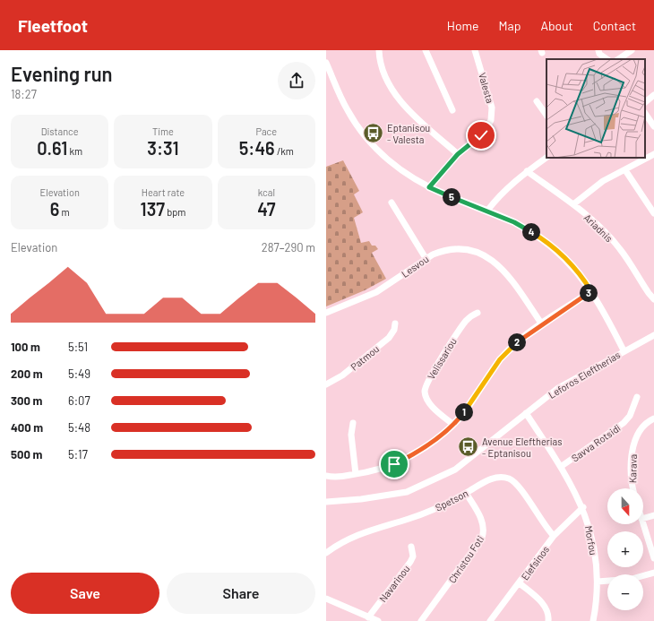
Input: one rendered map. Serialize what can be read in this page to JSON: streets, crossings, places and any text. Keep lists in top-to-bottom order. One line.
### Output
{"streets":{"street":["Valesta","Ariadnis","Lesvou","Patmou","Velissariou","Leforos Eleftherias","Savva Rotsidi","Karava","Spetson","Morfou","Christou Foti","Elefsinos","Navarinou"]},"crossings":[["Leforos Eleftherias","Morfou"],["Savva Rotsidi","Morfou"],["Spetson","Christou Foti"],["Spetson","Elefsinos"],["Morfou","Elefsinos"]],"places":{"bus stop":["Eptanisou - Valesta","Avenue Eleftherias - Eptanisou"]},"north":"bottom","page":{"header":"Fleetfoot","nav":["Home","Map","About","Contact"],"heading":["Evening run","18:27"],"stats":[["Distance","0.61 km"],["Time","3:31"],["Pace","5:46 /km"],["Elevation","6 m"],["Heart rate","137 bpm"],["kcal","47"]],"pins":["5","4","3","2","1"],"chart":["Elevation","287–290 m"],"list":[{"name":"100 m","note":"5:51"},{"name":"200 m","note":"5:49"},{"name":"300 m","note":"6:07"},{"name":"400 m","note":"5:48"},{"name":"500 m","note":"5:17"}],"map_buttons":["+","−"],"buttons":["Save","Share"]}}
